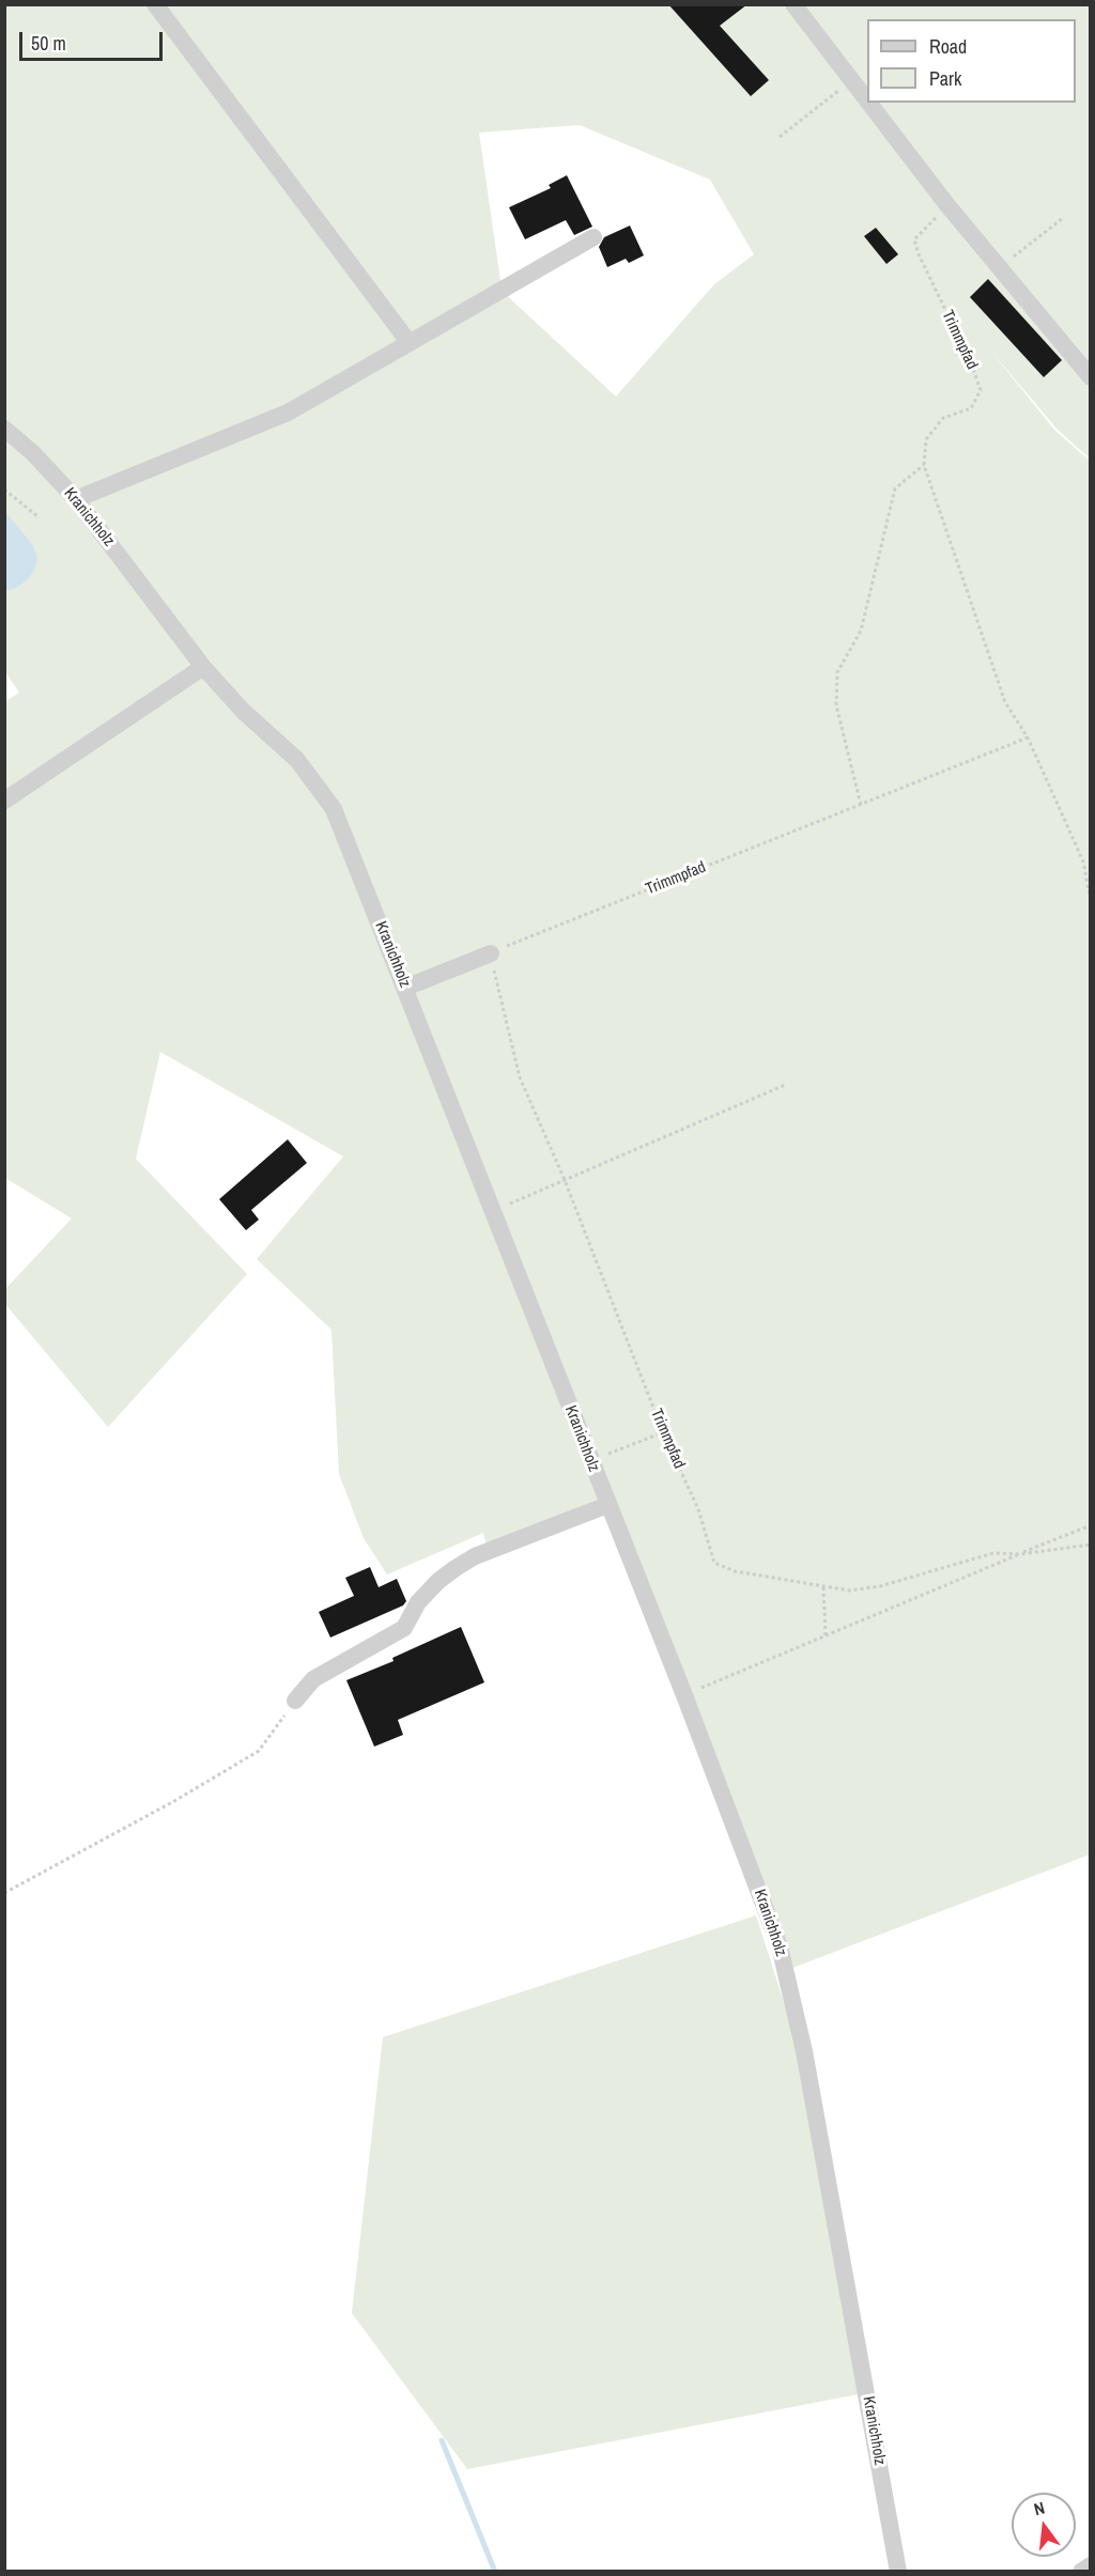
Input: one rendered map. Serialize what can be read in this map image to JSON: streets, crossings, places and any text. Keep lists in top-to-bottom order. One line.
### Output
{"streets":{"street":["Kranichholz"],"path":["Trimmpfad"]},"legend":["Road","Park"],"scale_bar":"50 m","north":"top"}
